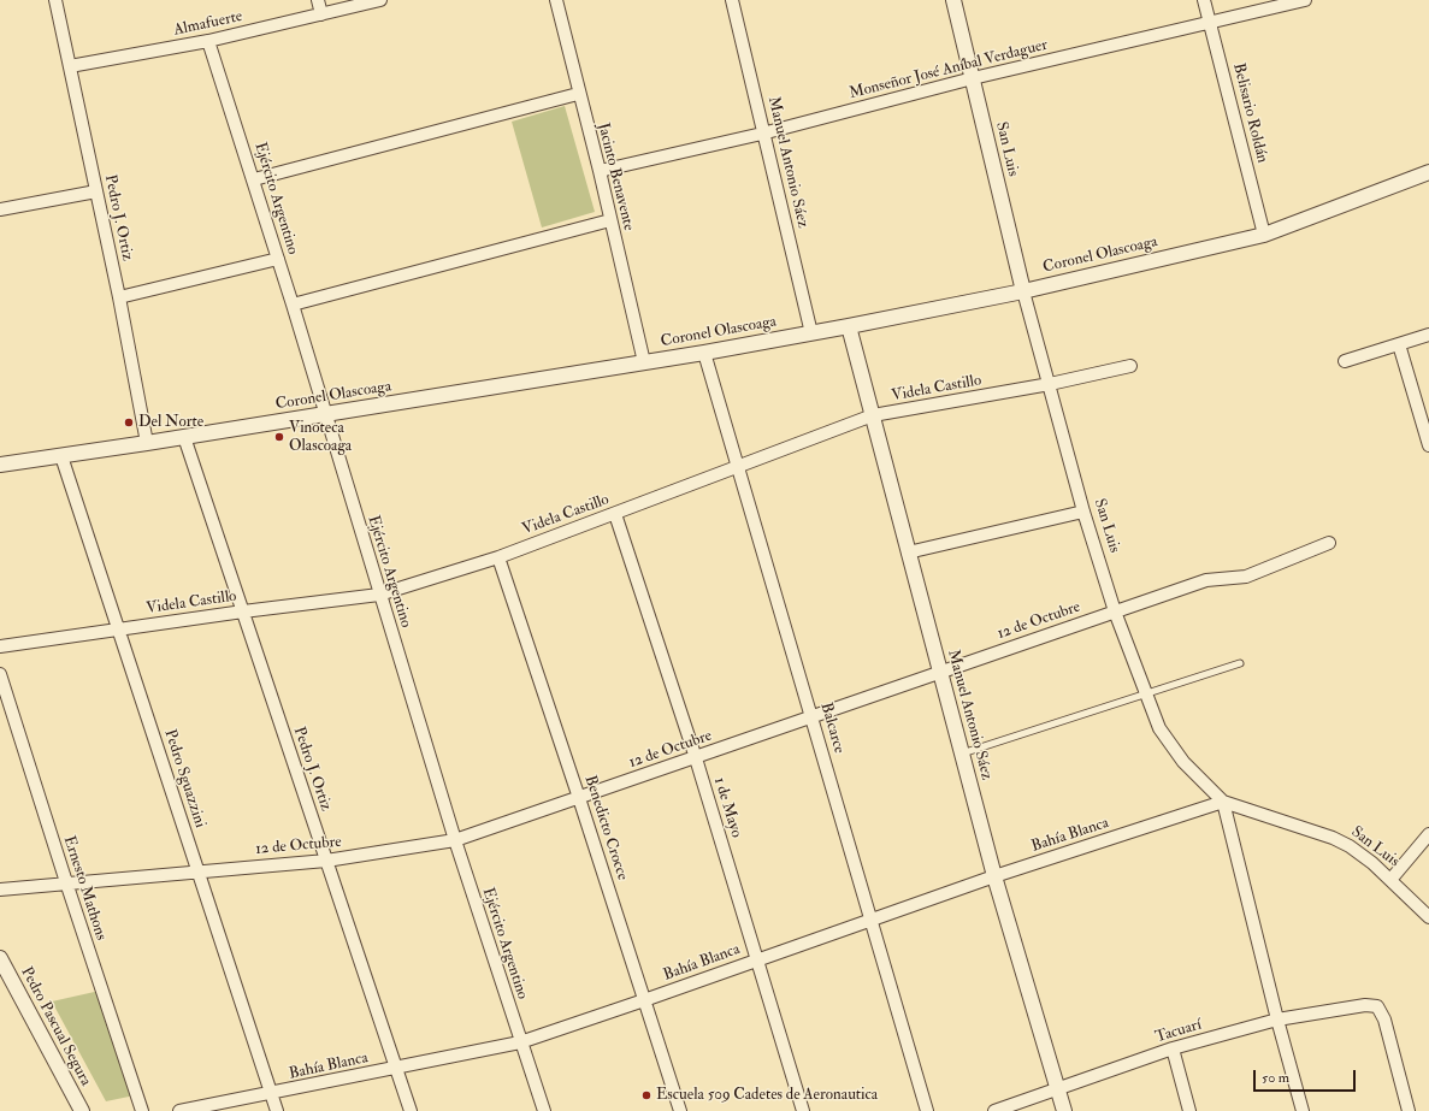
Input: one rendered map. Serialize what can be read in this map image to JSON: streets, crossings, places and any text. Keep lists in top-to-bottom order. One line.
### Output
{"streets":{"street":["Almafuerte","Monseñor José Aníbal Verdaguer","Belisario Roldán","San Luis","Manuel Antonio Sáez","Jacinto Benavente","Ejército Argentino","Pedro J. Ortiz","Coronel Olascoaga","Videla Castillo","12 de Octubre","Balcarce","Pedro Sguazzini","1 de Mayo","Benedicto Crocce","Bahía Blanca","Ernesto Mathons","Pedro Pascual Segura","Tacuarí"]},"crossings":[["Almafuerte","Ejército Argentino"],["Almafuerte","Pedro J. Ortiz"],["Monseñor José Aníbal Verdaguer","Belisario Roldán"],["Monseñor José Aníbal Verdaguer","San Luis"],["Monseñor José Aníbal Verdaguer","Manuel Antonio Sáez"],["Monseñor José Aníbal Verdaguer","Jacinto Benavente"],["Belisario Roldán","Coronel Olascoaga"],["San Luis","Coronel Olascoaga"],["San Luis","Videla Castillo"],["San Luis","12 de Octubre"],["San Luis","Bahía Blanca"],["Manuel Antonio Sáez","Coronel Olascoaga"],["Manuel Antonio Sáez","Videla Castillo"],["Manuel Antonio Sáez","12 de Octubre"],["Manuel Antonio Sáez","Bahía Blanca"],["Manuel Antonio Sáez","Tacuarí"],["Jacinto Benavente","Coronel Olascoaga"],["Ejército Argentino","Coronel Olascoaga"],["Ejército Argentino","Videla Castillo"],["Ejército Argentino","12 de Octubre"],["Ejército Argentino","Bahía Blanca"],["Pedro J. Ortiz","Coronel Olascoaga"],["Pedro J. Ortiz","Videla Castillo"],["Pedro J. Ortiz","12 de Octubre"],["Pedro J. Ortiz","Bahía Blanca"],["Coronel Olascoaga","Balcarce"],["Coronel Olascoaga","Pedro Sguazzini"],["Videla Castillo","Balcarce"],["Videla Castillo","Pedro Sguazzini"],["Videla Castillo","1 de Mayo"],["Videla Castillo","Benedicto Crocce"],["12 de Octubre","Balcarce"],["12 de Octubre","Pedro Sguazzini"],["12 de Octubre","1 de Mayo"],["12 de Octubre","Benedicto Crocce"],["12 de Octubre","Ernesto Mathons"],["Balcarce","Bahía Blanca"],["Pedro Sguazzini","Bahía Blanca"],["1 de Mayo","Bahía Blanca"],["Benedicto Crocce","Bahía Blanca"]],"places":["Del Norte","Vinoteca Olascoaga","Escuela 509 Cadetes de Aeronautica"],"scale_bar":"50 m"}
